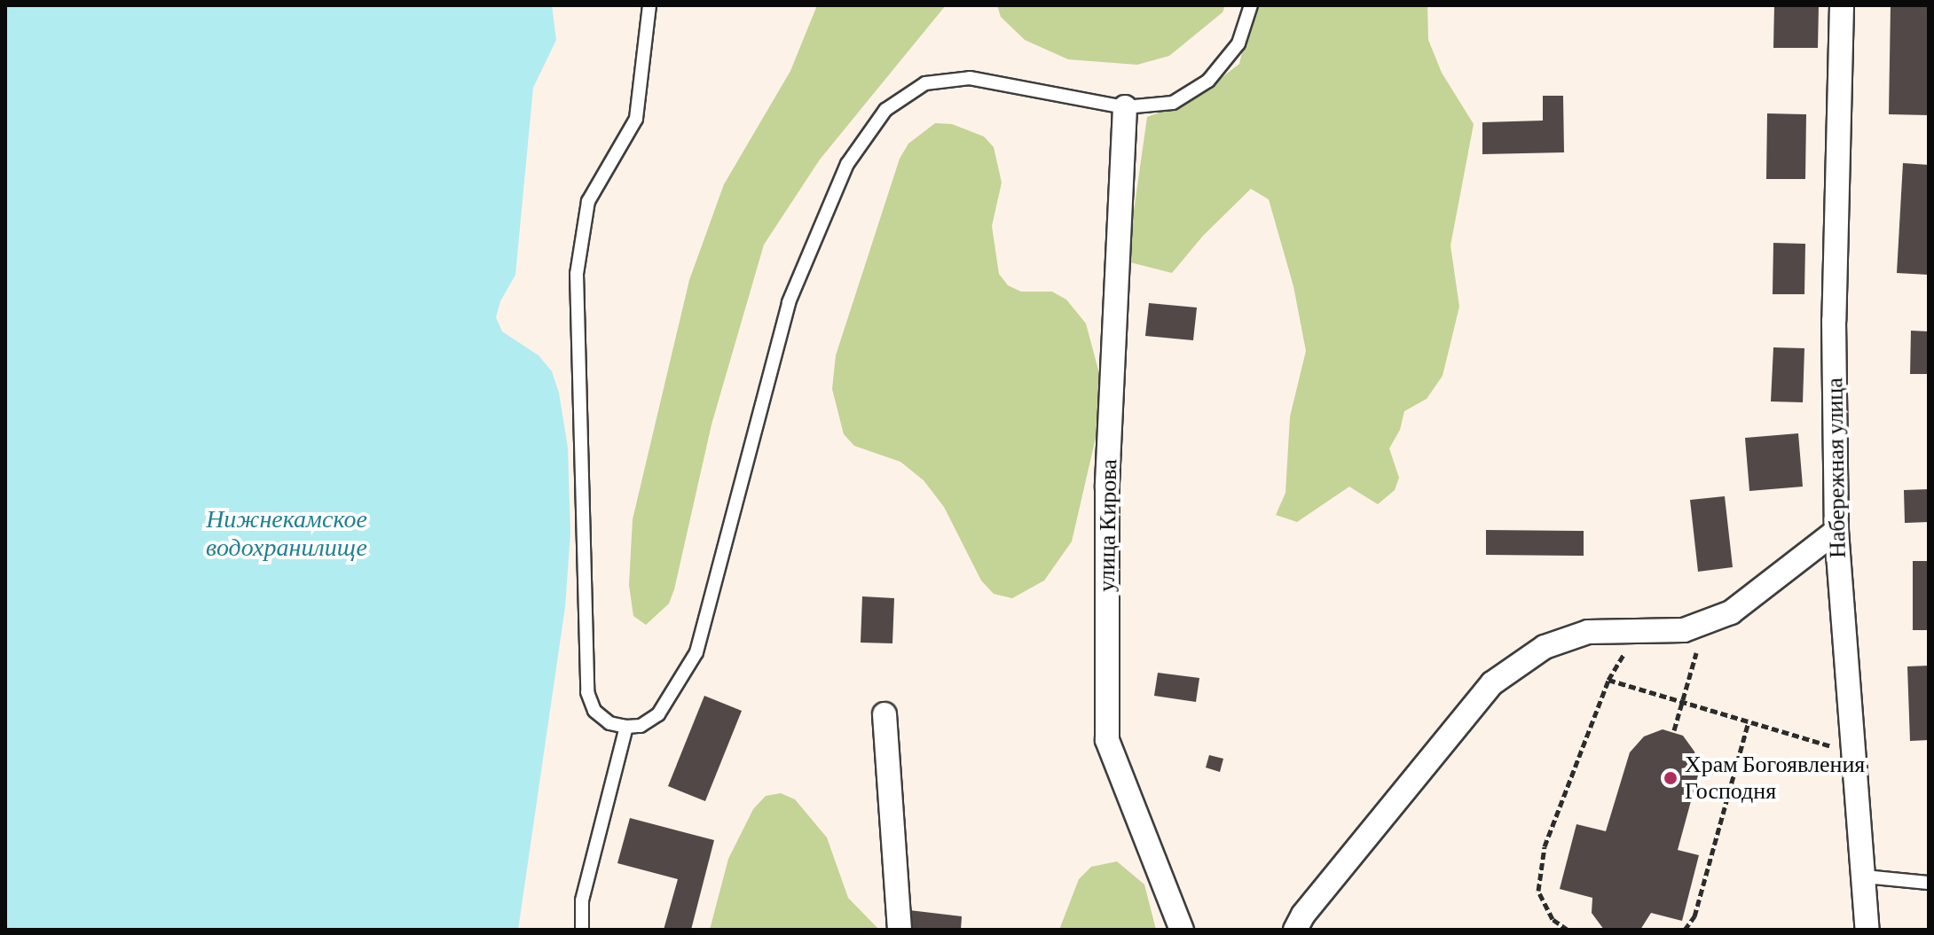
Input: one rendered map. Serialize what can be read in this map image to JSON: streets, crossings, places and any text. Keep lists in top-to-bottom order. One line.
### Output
{"streets":{"street":["Набережная улица","улица Кирова"]},"water":["Нижнекамское водохранилище"],"places":["Храм Богоявления Господня"]}
